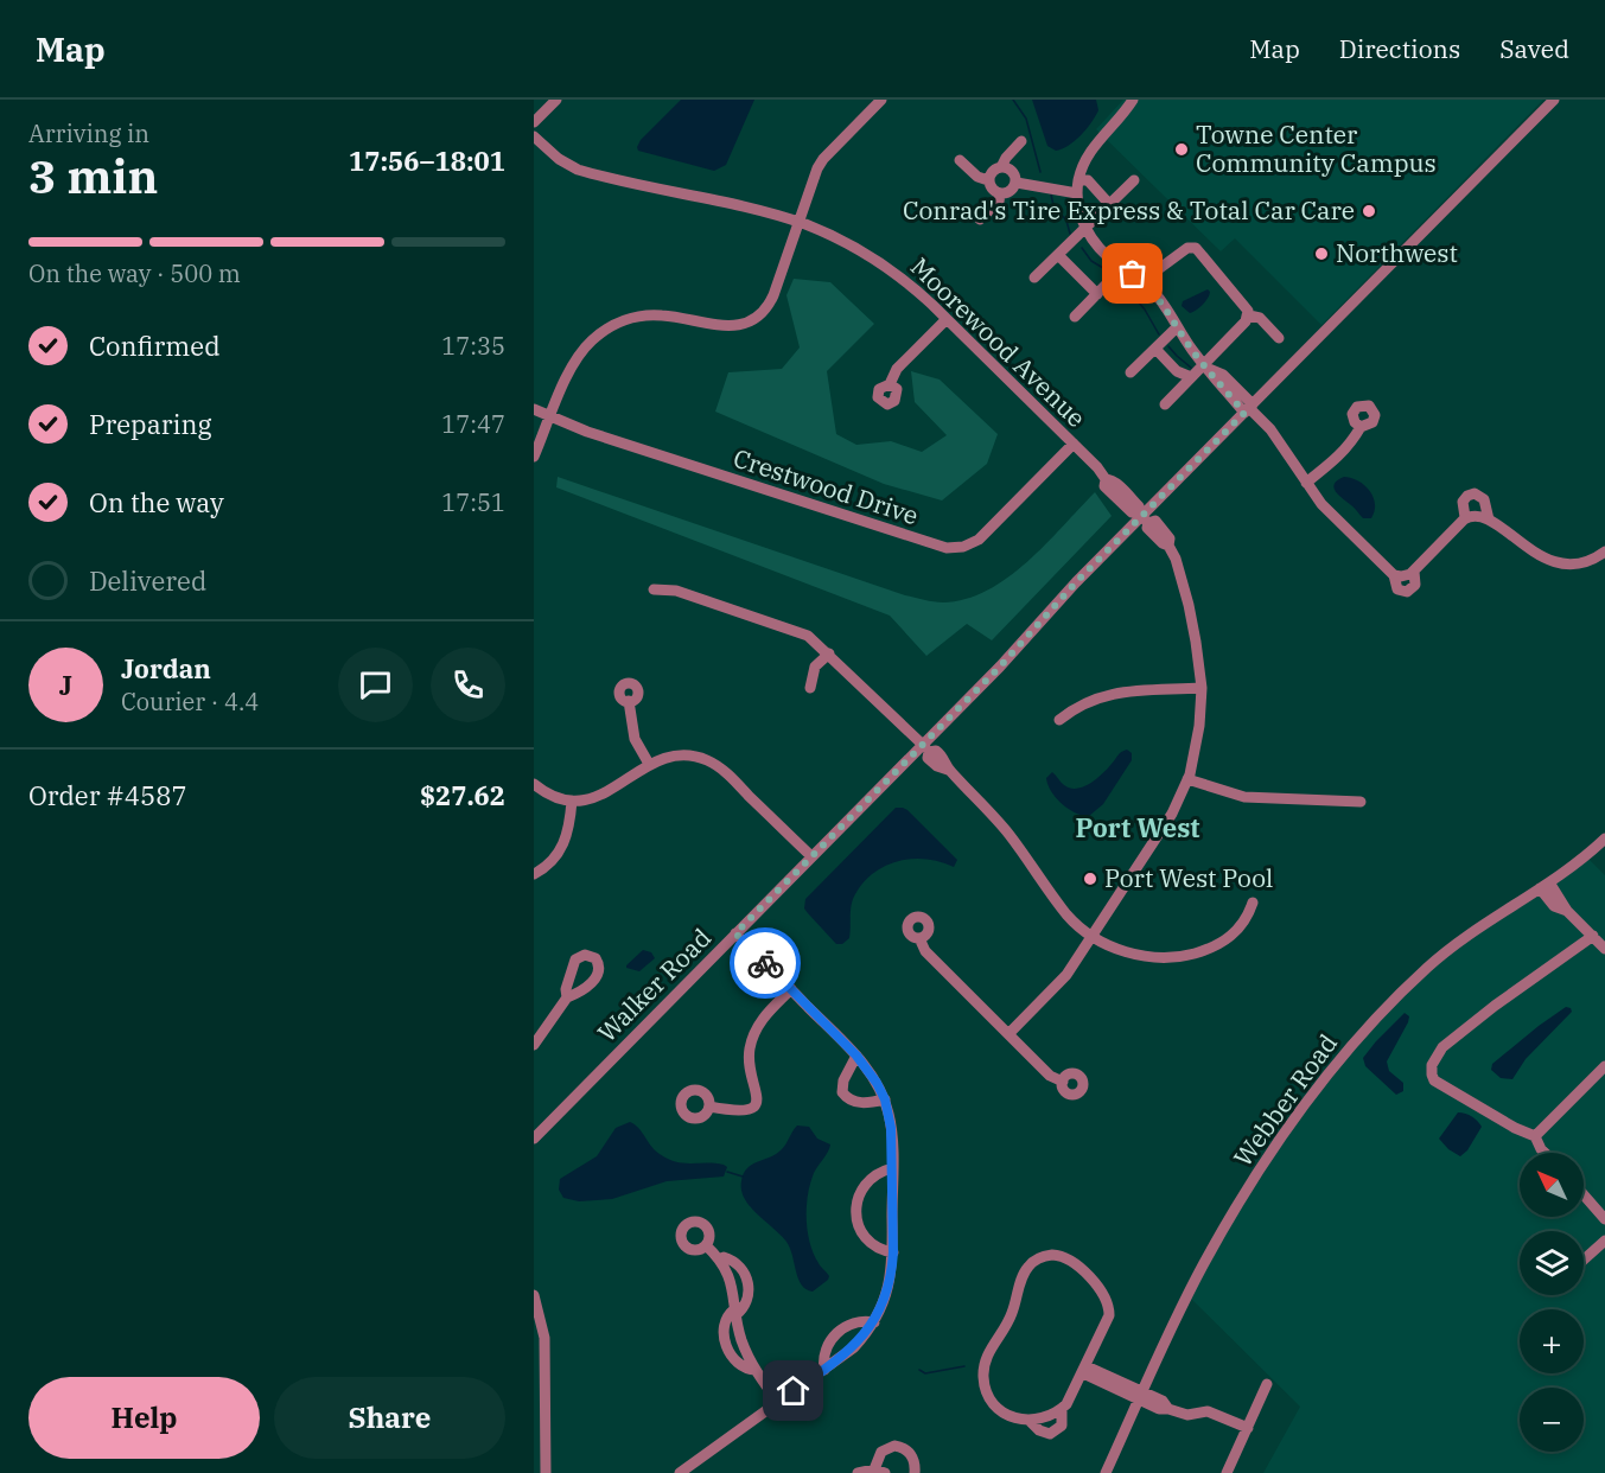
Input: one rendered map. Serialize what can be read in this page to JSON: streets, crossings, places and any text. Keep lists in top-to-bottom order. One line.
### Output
{"streets":{"street":["Moorewood Avenue","Crestwood Drive","Walker Road","Webber Road"]},"crossings":[["Moorewood Avenue","Crestwood Drive"],["Moorewood Avenue","Walker Road"]],"districts":["Port West"],"places":["Towne Center Community Campus","Conrad's Tire Express & Total Car Care","Northwest","Port West Pool"],"north":"top left","page":{"header":"Map","nav":["Map","Directions","Saved"],"heading":["3 min","Arriving in","17:56–18:01"],"panel":["Jordan","Courier · 4.4","Order #4587","$27.62"],"bar":"On the way · 500 m","list":[["Confirmed","17:35"],["Preparing","17:47"],["On the way","17:51"],"Delivered"],"round":"J","map_buttons":["+","−"],"buttons":["Help","Share"]}}
